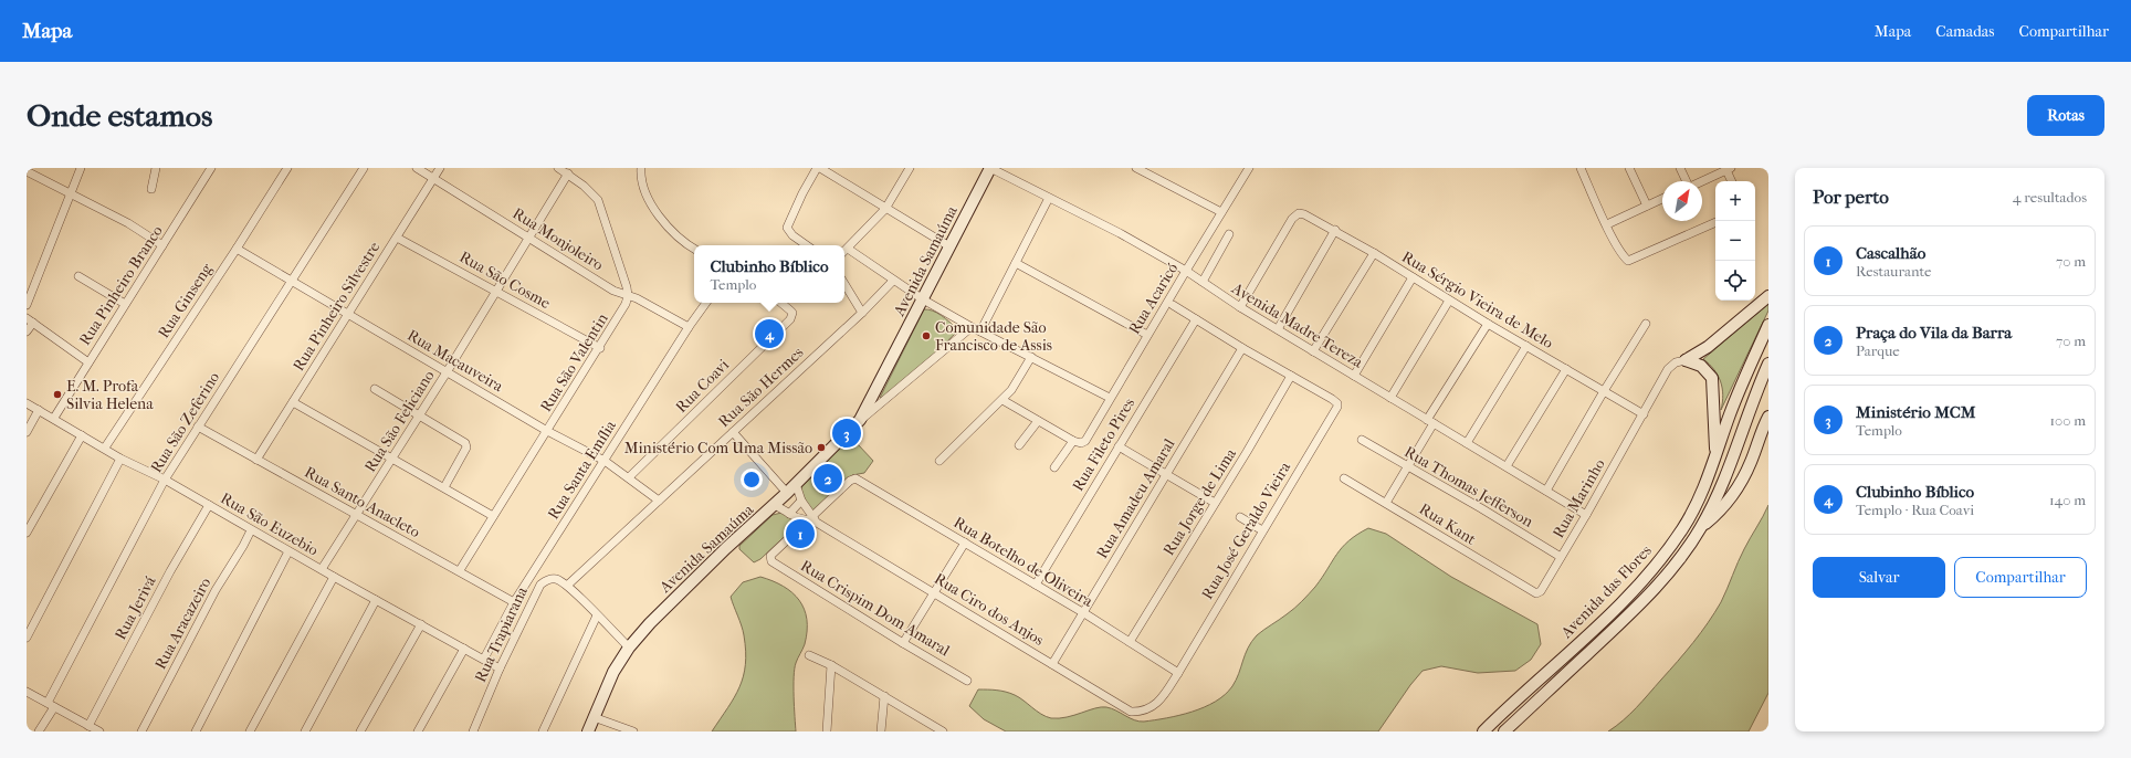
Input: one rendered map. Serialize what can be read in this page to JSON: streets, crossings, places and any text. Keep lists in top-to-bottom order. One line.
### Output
{"streets":{"main road":["Avenida Samaúma","Avenida das Flores"],"street":["Rua Monjoleiro","Rua São Cosme","Rua Pinheiro Branco","Rua Acaricó","Rua Sérgio Vieira de Melo","Rua Ginseng","Rua Pinheiro Silvestre","Avenida Madre Tereza","Rua Macauveira","Rua São Valentin","Rua Coavi","Rua São Hermes","Rua São Feliciano","Rua São Zeferino","Rua Fileto Pires","Rua Santa Emília","Rua Thomas Jefferson","Rua Amadeu Amaral","Rua Marinho","Rua Santo Anacleto","Rua Jorge de Lima","Rua São Euzebio","Rua Kant","Rua José Geraldo Vieira","Rua Botelho de Oliveira","Rua Jerivá","Rua Crispim Dom Amaral","Rua Ciro dos Anjos","Rua Aracazeiro","Rua Trapiarana"]},"crossings":[["Rua Monjoleiro","Rua Pinheiro Silvestre"],["Rua Monjoleiro","Rua São Valentin"],["Rua Monjoleiro","Rua São Feliciano"],["Rua Monjoleiro","Rua Santa Emília"],["Avenida Samaúma","Avenida Madre Tereza"],["Avenida Samaúma","Rua Ciro dos Anjos"],["Rua São Cosme","Rua Pinheiro Silvestre"],["Rua São Cosme","Rua São Valentin"],["Rua São Cosme","Rua São Feliciano"],["Rua Pinheiro Branco","Rua São Euzebio"],["Rua Acaricó","Avenida Madre Tereza"],["Rua Sérgio Vieira de Melo","Avenida Madre Tereza"],["Rua Sérgio Vieira de Melo","Rua Marinho"],["Rua Ginseng","Rua Macauveira"],["Rua Ginseng","Rua São Euzebio"],["Rua Pinheiro Silvestre","Rua Macauveira"],["Rua Pinheiro Silvestre","Rua Santo Anacleto"],["Avenida Madre Tereza","Rua Marinho"],["Rua Macauveira","Rua São Valentin"],["Rua Macauveira","Rua Coavi"],["Rua Macauveira","Rua São Hermes"],["Rua Macauveira","Rua São Feliciano"],["Rua Macauveira","Rua São Zeferino"],["Rua Macauveira","Rua Santa Emília"],["Rua São Valentin","Rua Santo Anacleto"],["Rua São Hermes","Rua Trapiarana"],["Rua São Feliciano","Rua Santo Anacleto"],["Rua São Feliciano","Rua São Euzebio"],["Rua São Zeferino","Rua Santo Anacleto"],["Rua São Zeferino","Rua São Euzebio"],["Rua Fileto Pires","Rua Botelho de Oliveira"],["Rua Santa Emília","Rua Santo Anacleto"],["Rua Santa Emília","Rua São Euzebio"],["Rua Thomas Jefferson","Rua Marinho"],["Rua Amadeu Amaral","Rua Botelho de Oliveira"],["Rua Amadeu Amaral","Rua Ciro dos Anjos"],["Rua Marinho","Rua Kant"],["Rua Jorge de Lima","Rua José Geraldo Vieira"],["Rua Jorge de Lima","Rua Botelho de Oliveira"],["Rua São Euzebio","Rua Jerivá"],["Rua São Euzebio","Rua Aracazeiro"],["Rua São Euzebio","Rua Trapiarana"],["Rua José Geraldo Vieira","Rua Botelho de Oliveira"],["Rua José Geraldo Vieira","Rua Ciro dos Anjos"],["Rua Botelho de Oliveira","Rua Crispim Dom Amaral"],["Rua Botelho de Oliveira","Rua Ciro dos Anjos"],["Rua Crispim Dom Amaral","Rua Ciro dos Anjos"]],"places":["Comunidade São Francisco de Assis","E. M. Profa Silvia Helena","Ministério Com Uma Missão"],"north":"top right","page":{"header":"Mapa","nav":["Mapa","Camadas","Compartilhar"],"buttons":["Rotas",["Salvar","Compartilhar"]],"title":"Onde estamos","heading":["Por perto","4 resultados"],"map_buttons":["+","−"],"list":[{"mark":"1","name":"Cascalhão","note":"Restaurante","value":"70 m"},{"mark":"2","name":"Praça do Vila da Barra","note":"Parque","value":"70 m"},{"mark":"3","name":"Ministério MCM","note":"Templo","value":"100 m"},{"mark":"4","name":"Clubinho Bíblico","note":"Templo · Rua Coavi","value":"140 m"}],"popup":["Clubinho Bíblico","Templo"],"pins":["4","3","2","1"]}}
